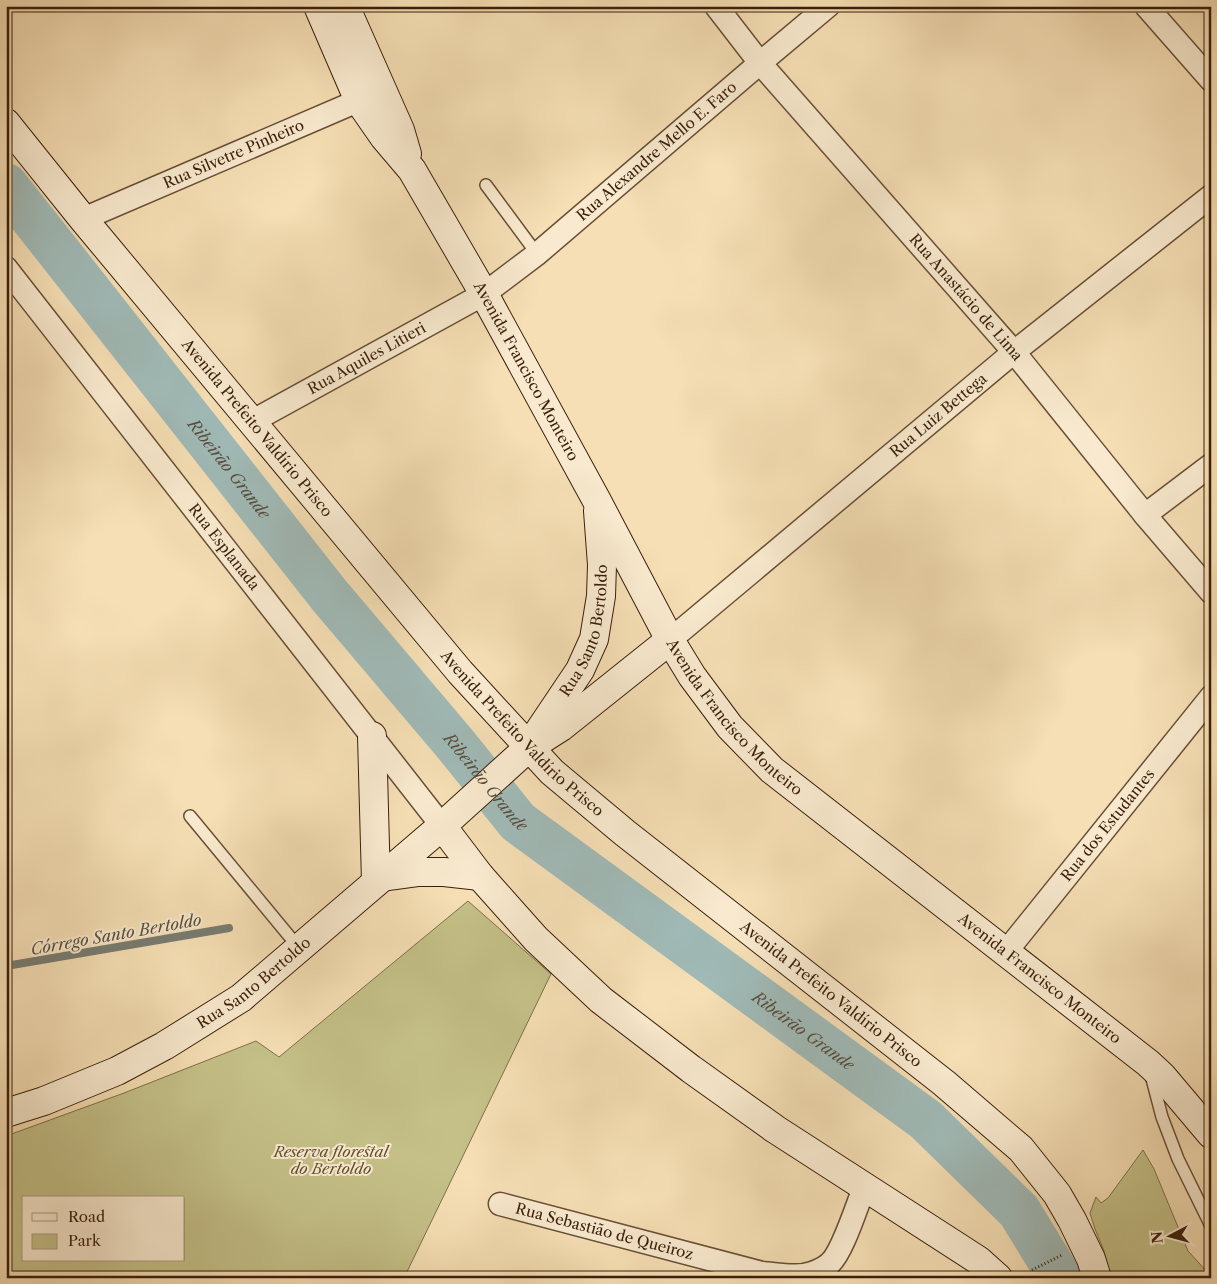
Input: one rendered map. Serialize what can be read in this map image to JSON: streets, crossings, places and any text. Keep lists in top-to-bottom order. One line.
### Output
{"streets":{"main road":["Avenida Francisco Monteiro","Avenida Prefeito Valdírio Prisco","Rua Santo Bertoldo"],"street":["Rua Alexandre Mello E. Faro","Rua Silvetre Pinheiro","Rua Anastácio de Lima","Rua Aquiles Litieri","Rua Luiz Bettega","Rua Esplanada","Rua dos Estudantes","Rua Sebastião de Queiroz"]},"crossings":[["Rua Alexandre Mello E. Faro","Rua Anastácio de Lima"],["Rua Alexandre Mello E. Faro","Rua Aquiles Litieri"],["Rua Alexandre Mello E. Faro","Avenida Francisco Monteiro"],["Rua Silvetre Pinheiro","Avenida Francisco Monteiro"],["Rua Silvetre Pinheiro","Avenida Prefeito Valdírio Prisco"],["Rua Anastácio de Lima","Rua Luiz Bettega"],["Rua Aquiles Litieri","Avenida Francisco Monteiro"],["Rua Aquiles Litieri","Avenida Prefeito Valdírio Prisco"],["Avenida Francisco Monteiro","Rua Luiz Bettega"],["Avenida Francisco Monteiro","Rua Santo Bertoldo"],["Avenida Francisco Monteiro","Rua dos Estudantes"],["Rua Luiz Bettega","Rua Santo Bertoldo"],["Avenida Prefeito Valdírio Prisco","Rua Santo Bertoldo"],["Rua Esplanada","Rua Santo Bertoldo"]],"water":["Ribeirão Grande","Córrego Santo Bertoldo"],"parks":["Reserva florestal do Bertoldo"],"legend":["Road","Park"],"north":"left"}
